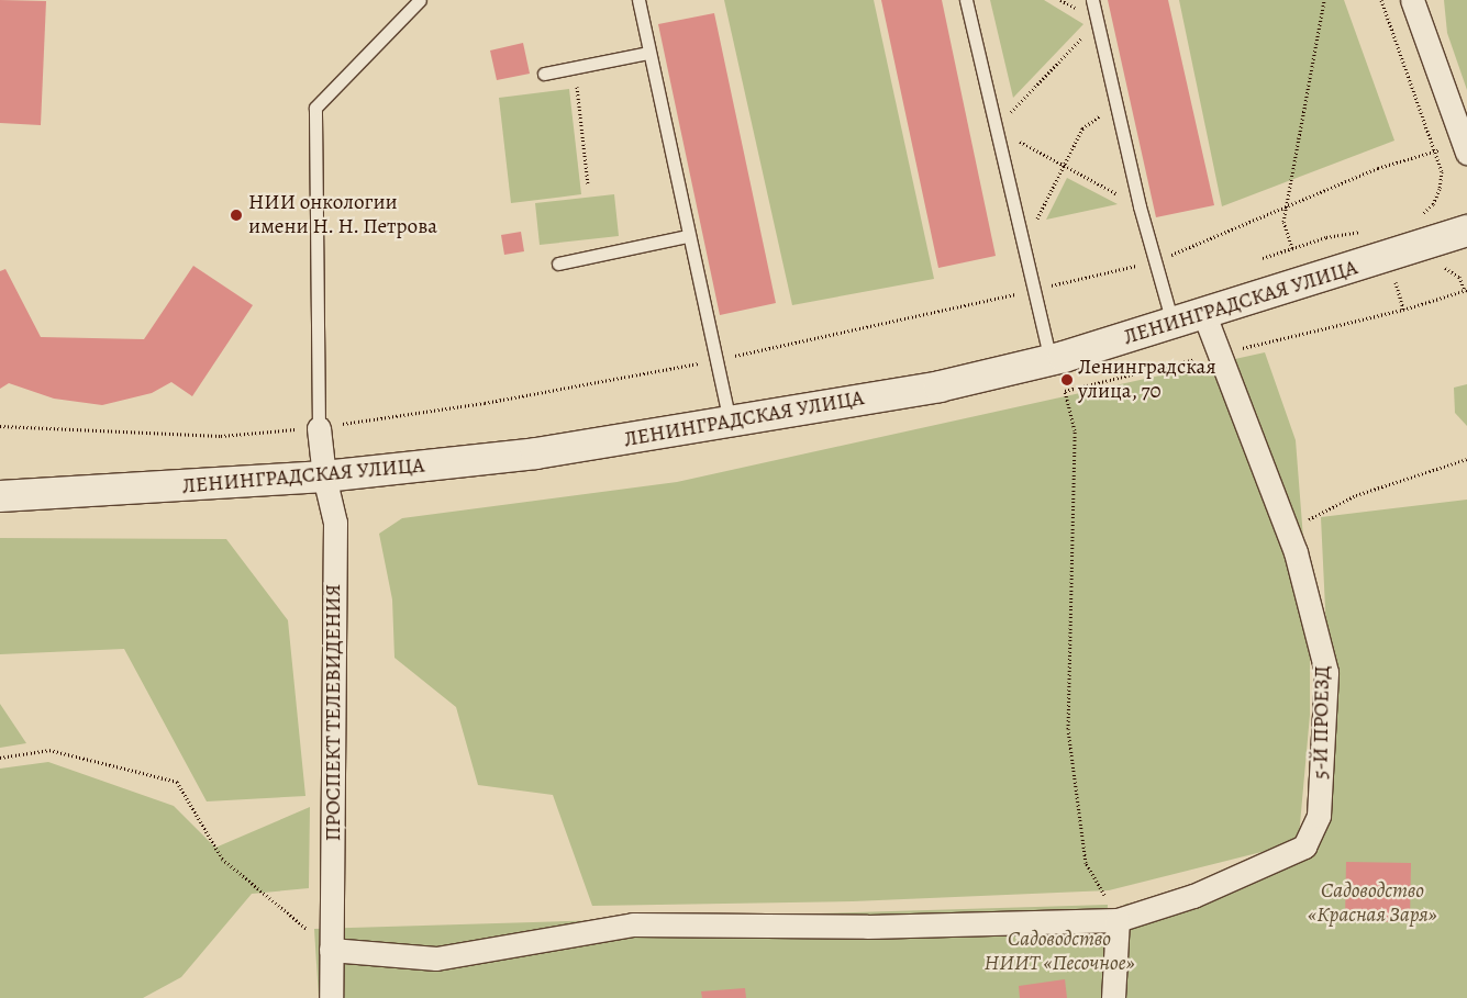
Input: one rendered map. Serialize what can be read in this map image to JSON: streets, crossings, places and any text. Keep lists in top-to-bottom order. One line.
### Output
{"streets":{"main road":["ЛЕНИНГРАДСКАЯ УЛИЦА"],"street":["ПРОСПЕКТ ТЕЛЕВИДЕНИЯ","5-Й ПРОЕЗД"]},"crossings":[["ЛЕНИНГРАДСКАЯ УЛИЦА","ПРОСПЕКТ ТЕЛЕВИДЕНИЯ"],["ЛЕНИНГРАДСКАЯ УЛИЦА","5-Й ПРОЕЗД"],["ПРОСПЕКТ ТЕЛЕВИДЕНИЯ","5-Й ПРОЕЗД"]],"parks":["Садоводство «Красная Заря»","Садоводство НИИТ «Песочное»"],"places":["НИИ онкологии имени Н. Н. Петрова","Ленинградская улица, 70"]}
